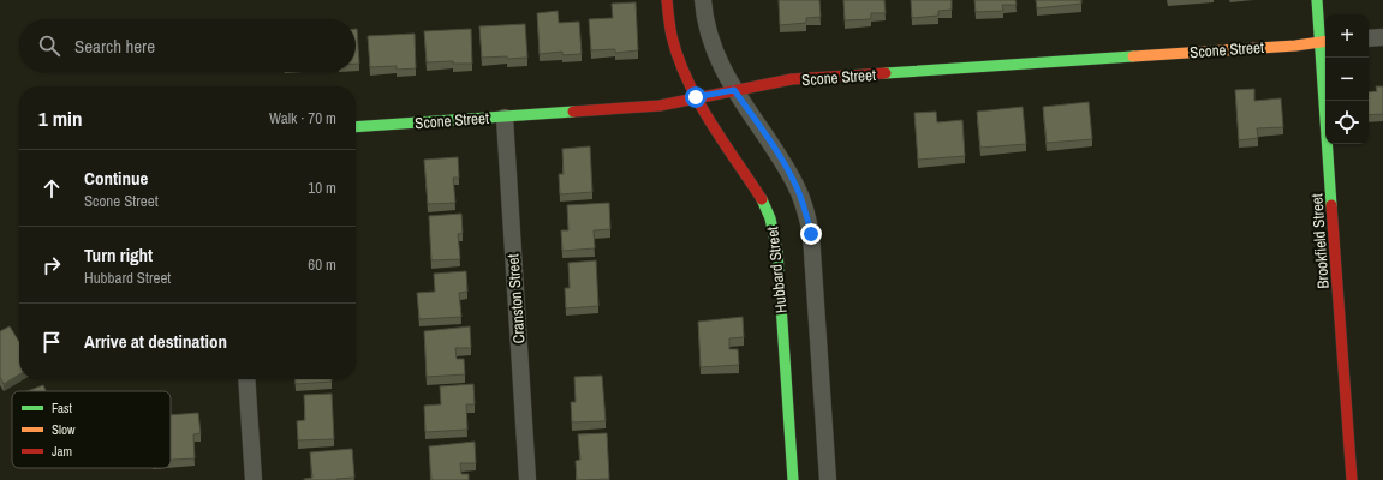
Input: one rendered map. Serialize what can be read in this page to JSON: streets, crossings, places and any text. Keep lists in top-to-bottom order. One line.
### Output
{"streets":{"street":["Scone Street","Brookfield Street","Hubbard Street","Cranston Street"]},"crossings":[["Scone Street","Brookfield Street"],["Scone Street","Hubbard Street"],["Scone Street","Cranston Street"]],"legend":["Fast","Slow","Jam"],"page":{"map_buttons":["+","−"],"search":"Search here","heading":["1 min","Walk · 70 m"],"list":[["Continue","Scone Street","10 m"],["Turn right","Hubbard Street","60 m"],"Arrive at destination"]}}
